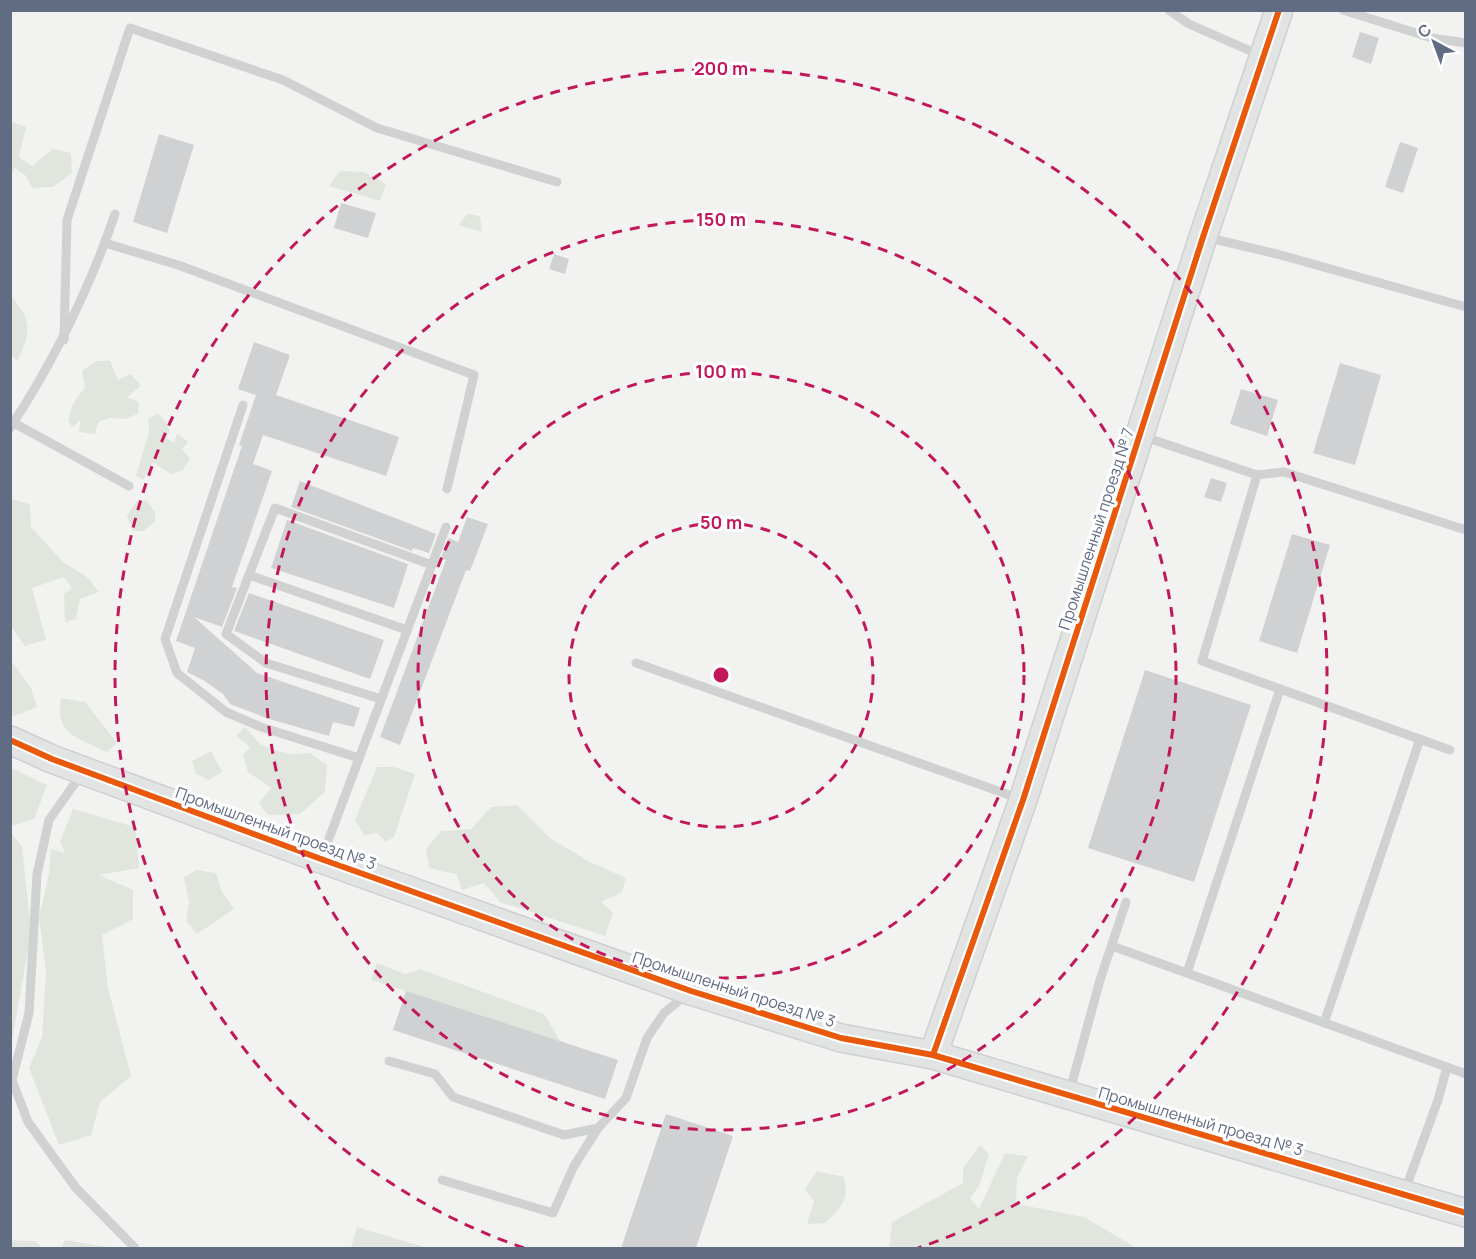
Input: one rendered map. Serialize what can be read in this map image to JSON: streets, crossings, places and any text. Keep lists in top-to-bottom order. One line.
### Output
{"streets":{"street":["Промышленный проезд № 7","Промышленный проезд № 3"]},"crossings":[["Промышленный проезд № 7","Промышленный проезд № 3"]],"north":"top left","rings":["200 m","150 m","100 m","50 m"]}
